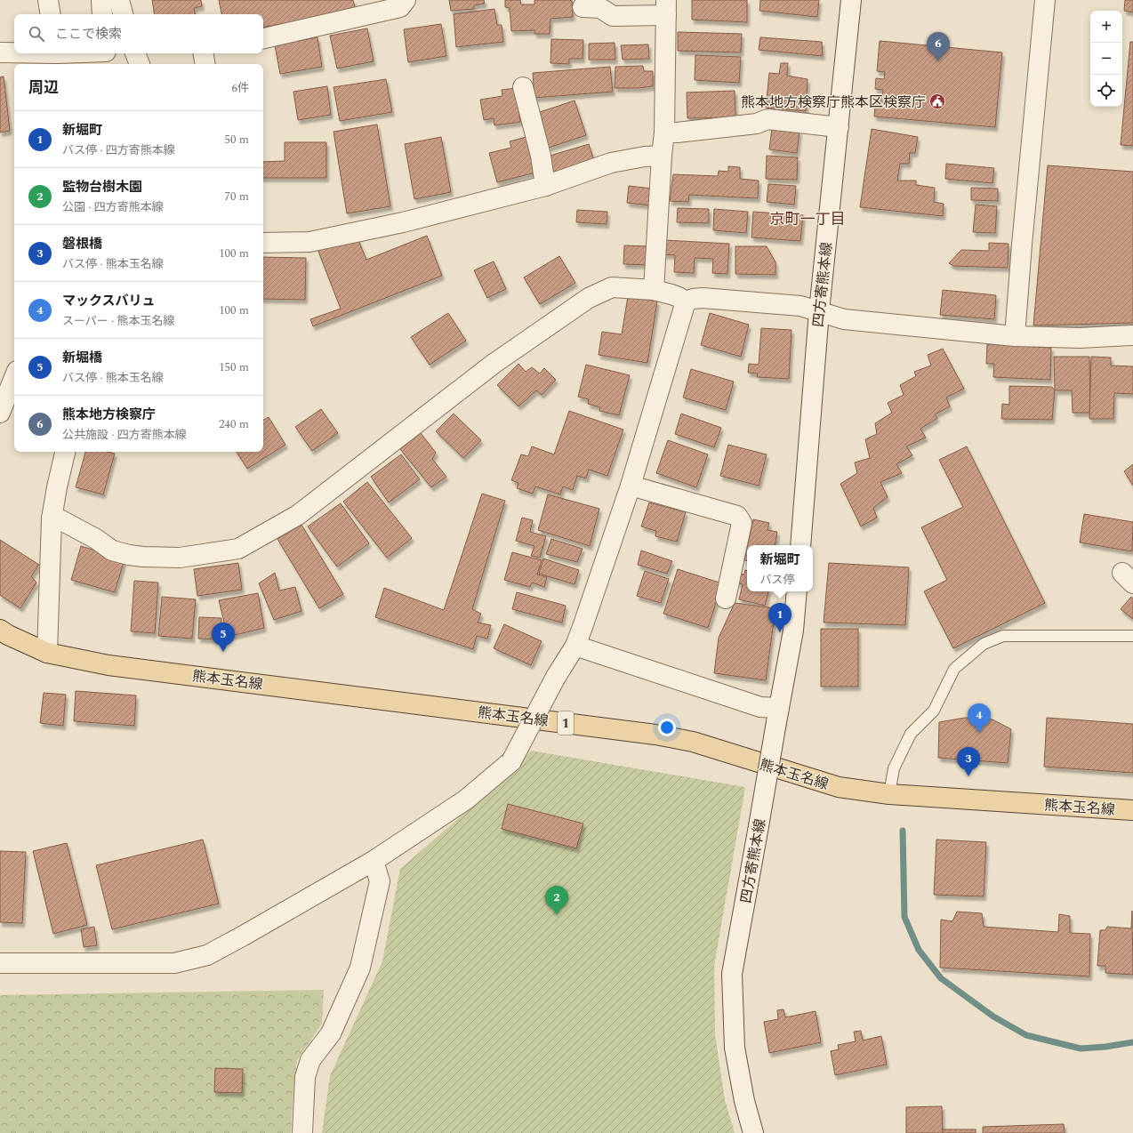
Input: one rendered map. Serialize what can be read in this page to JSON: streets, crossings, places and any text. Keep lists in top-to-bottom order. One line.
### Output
{"streets":{"main road":["熊本玉名線","1"],"street":["四方寄熊本線"]},"districts":["京町一丁目"],"places":{"public building":["熊本地方検察庁熊本区検察庁"]},"page":{"map_buttons":["+","−"],"search":"ここで検索","pins":["6","1","5","4","3","2"],"heading":["周辺","6件"],"list":[{"mark":"1","name":"新堀町","note":"バス停 · 四方寄熊本線","value":"50 m"},{"mark":"2","name":"監物台樹木園","note":"公園 · 四方寄熊本線","value":"70 m"},{"mark":"3","name":"磐根橋","note":"バス停 · 熊本玉名線","value":"100 m"},{"mark":"4","name":"マックスバリュ","note":"スーパー · 熊本玉名線","value":"100 m"},{"mark":"5","name":"新堀橋","note":"バス停 · 熊本玉名線","value":"150 m"},{"mark":"6","name":"熊本地方検察庁","note":"公共施設 · 四方寄熊本線","value":"240 m"}],"popup":["新堀町","バス停"]}}
